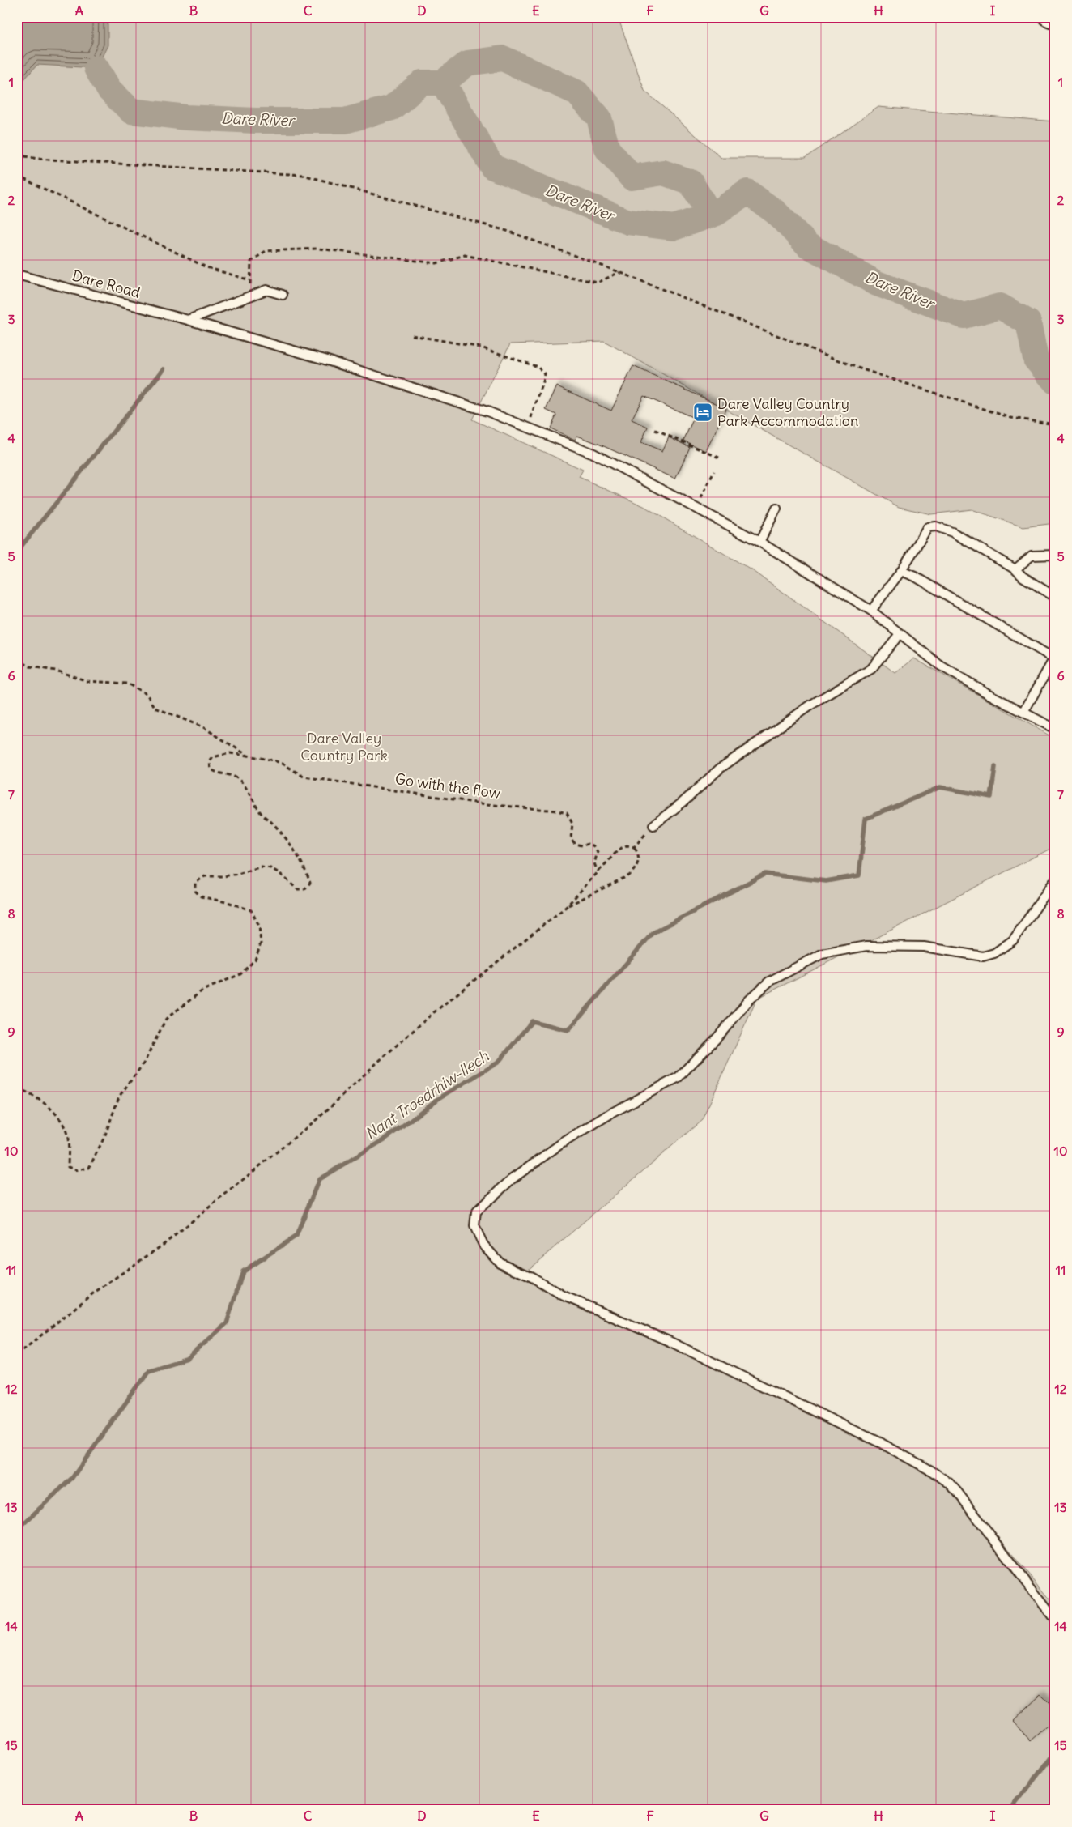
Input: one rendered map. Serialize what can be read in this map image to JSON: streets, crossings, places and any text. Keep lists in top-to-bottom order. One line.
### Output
{"streets":{"lane":["Dare Road"],"path":["Go with the flow"]},"water":["Dare River","Nant Troedrhiw-llech"],"parks":["Dare Valley Country Park"],"places":{"hotel":["Dare Valley Country Park Accommodation"]},"grid":{"columns":["A","B","C","D","E","F","G","H","I"],"rows":["1","2","3","4","5","6","7","8","9","10","11","12","13","14","15"]}}
